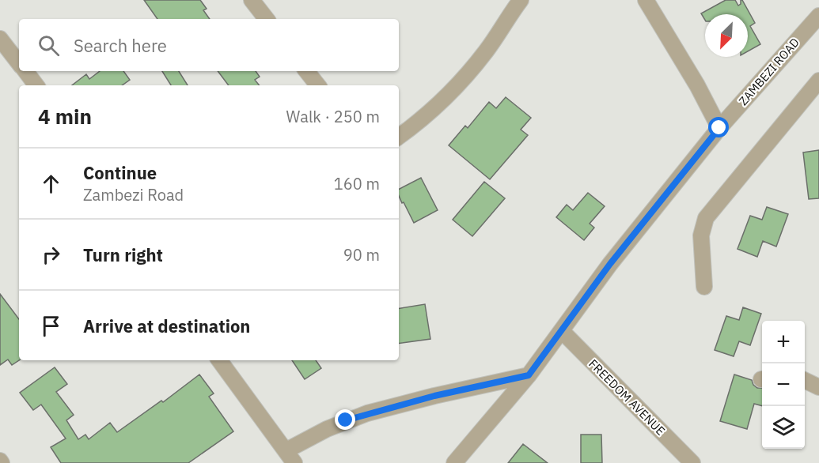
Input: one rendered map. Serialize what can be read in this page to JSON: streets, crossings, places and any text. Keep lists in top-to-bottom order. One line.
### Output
{"streets":{"street":["ZAMBEZI ROAD","FREEDOM AVENUE"]},"crossings":[["ZAMBEZI ROAD","FREEDOM AVENUE"]],"north":"bottom left","page":{"search":"Search here","heading":["4 min","Walk · 250 m"],"list":[["Continue","Zambezi Road","160 m"],["Turn right","90 m"],"Arrive at destination"],"map_buttons":["+","−"]}}
